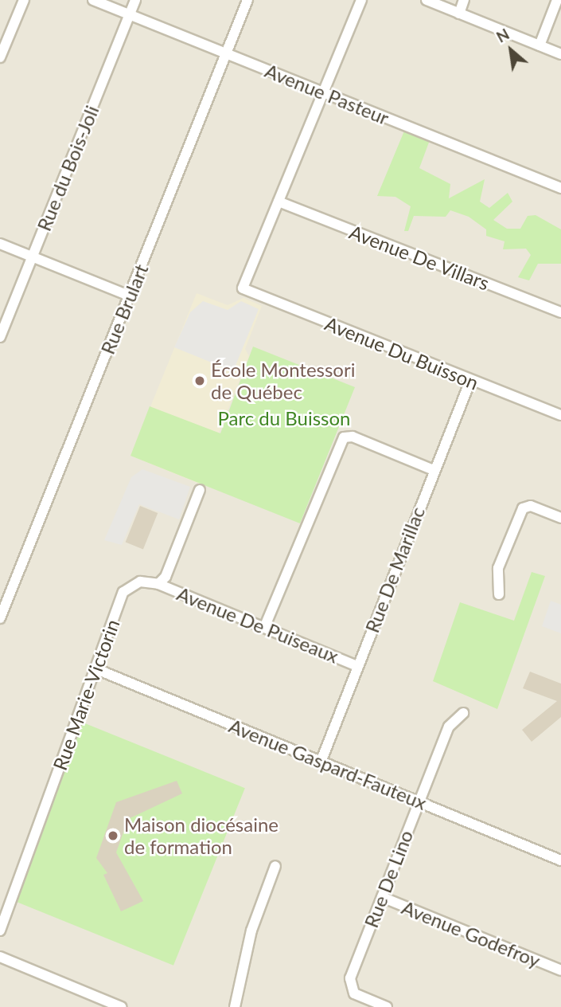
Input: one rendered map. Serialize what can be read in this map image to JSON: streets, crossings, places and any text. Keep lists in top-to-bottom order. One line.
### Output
{"streets":{"street":["Avenue Pasteur","Rue du Bois-Joli","Avenue De Villars","Rue Brulart","Avenue Du Buisson","Rue De Marillac","Avenue De Puiseaux","Rue Marie-Victorin","Avenue Gaspard-Fauteux","Rue De Lino","Avenue Godefroy"]},"crossings":[["Avenue Pasteur","Rue du Bois-Joli"],["Avenue Pasteur","Rue Brulart"],["Avenue De Villars","Avenue Du Buisson"],["Avenue Du Buisson","Rue De Marillac"],["Rue De Marillac","Avenue De Puiseaux"],["Rue De Marillac","Avenue Gaspard-Fauteux"],["Avenue De Puiseaux","Rue Marie-Victorin"],["Rue Marie-Victorin","Avenue Gaspard-Fauteux"],["Avenue Gaspard-Fauteux","Rue De Lino"],["Rue De Lino","Avenue Godefroy"]],"parks":["Parc du Buisson"],"places":["École Montessori de Québec","Maison diocésaine de formation"],"north":"top left"}
